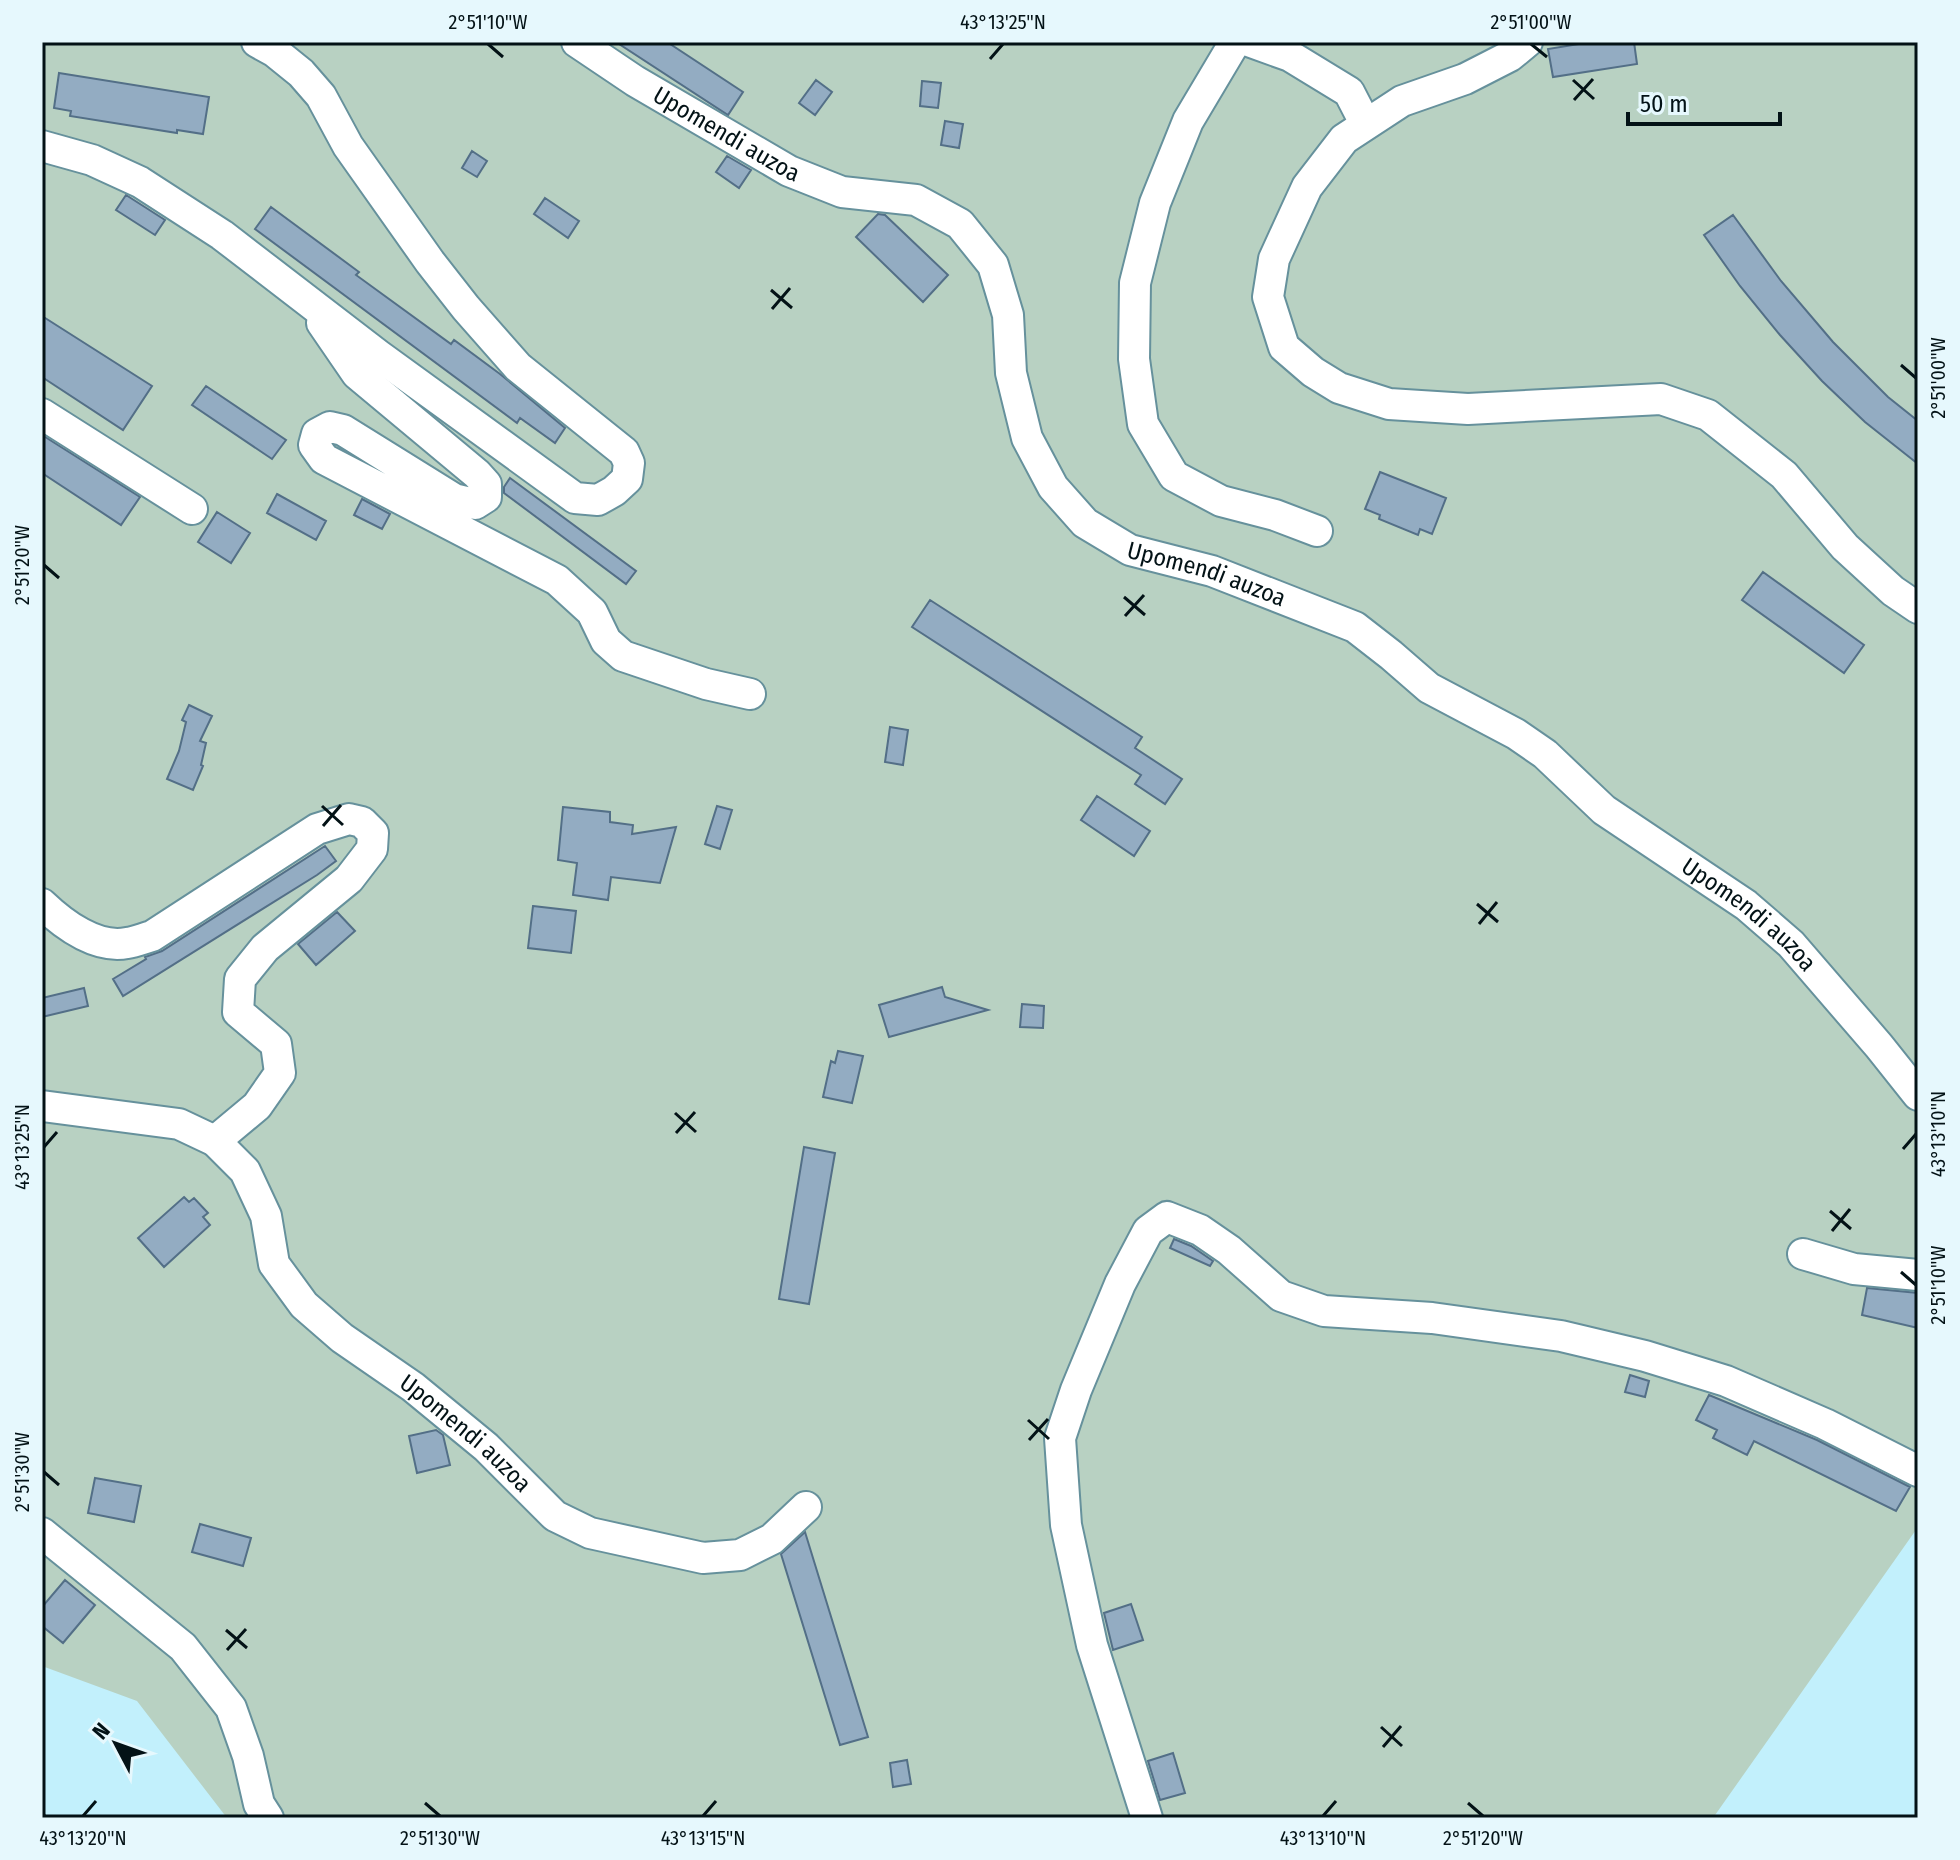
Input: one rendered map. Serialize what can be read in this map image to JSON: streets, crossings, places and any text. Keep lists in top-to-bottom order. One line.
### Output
{"streets":{"lane":["Upomendi auzoa"]},"scale_bar":"50 m","north":"top left","coordinates":["2°51'10\"W","43°13'25\"N","2°51'00\"W","2°51'20\"W","43°13'10\"N","2°51'30\"W","43°13'20\"N","43°13'15\"N"]}
